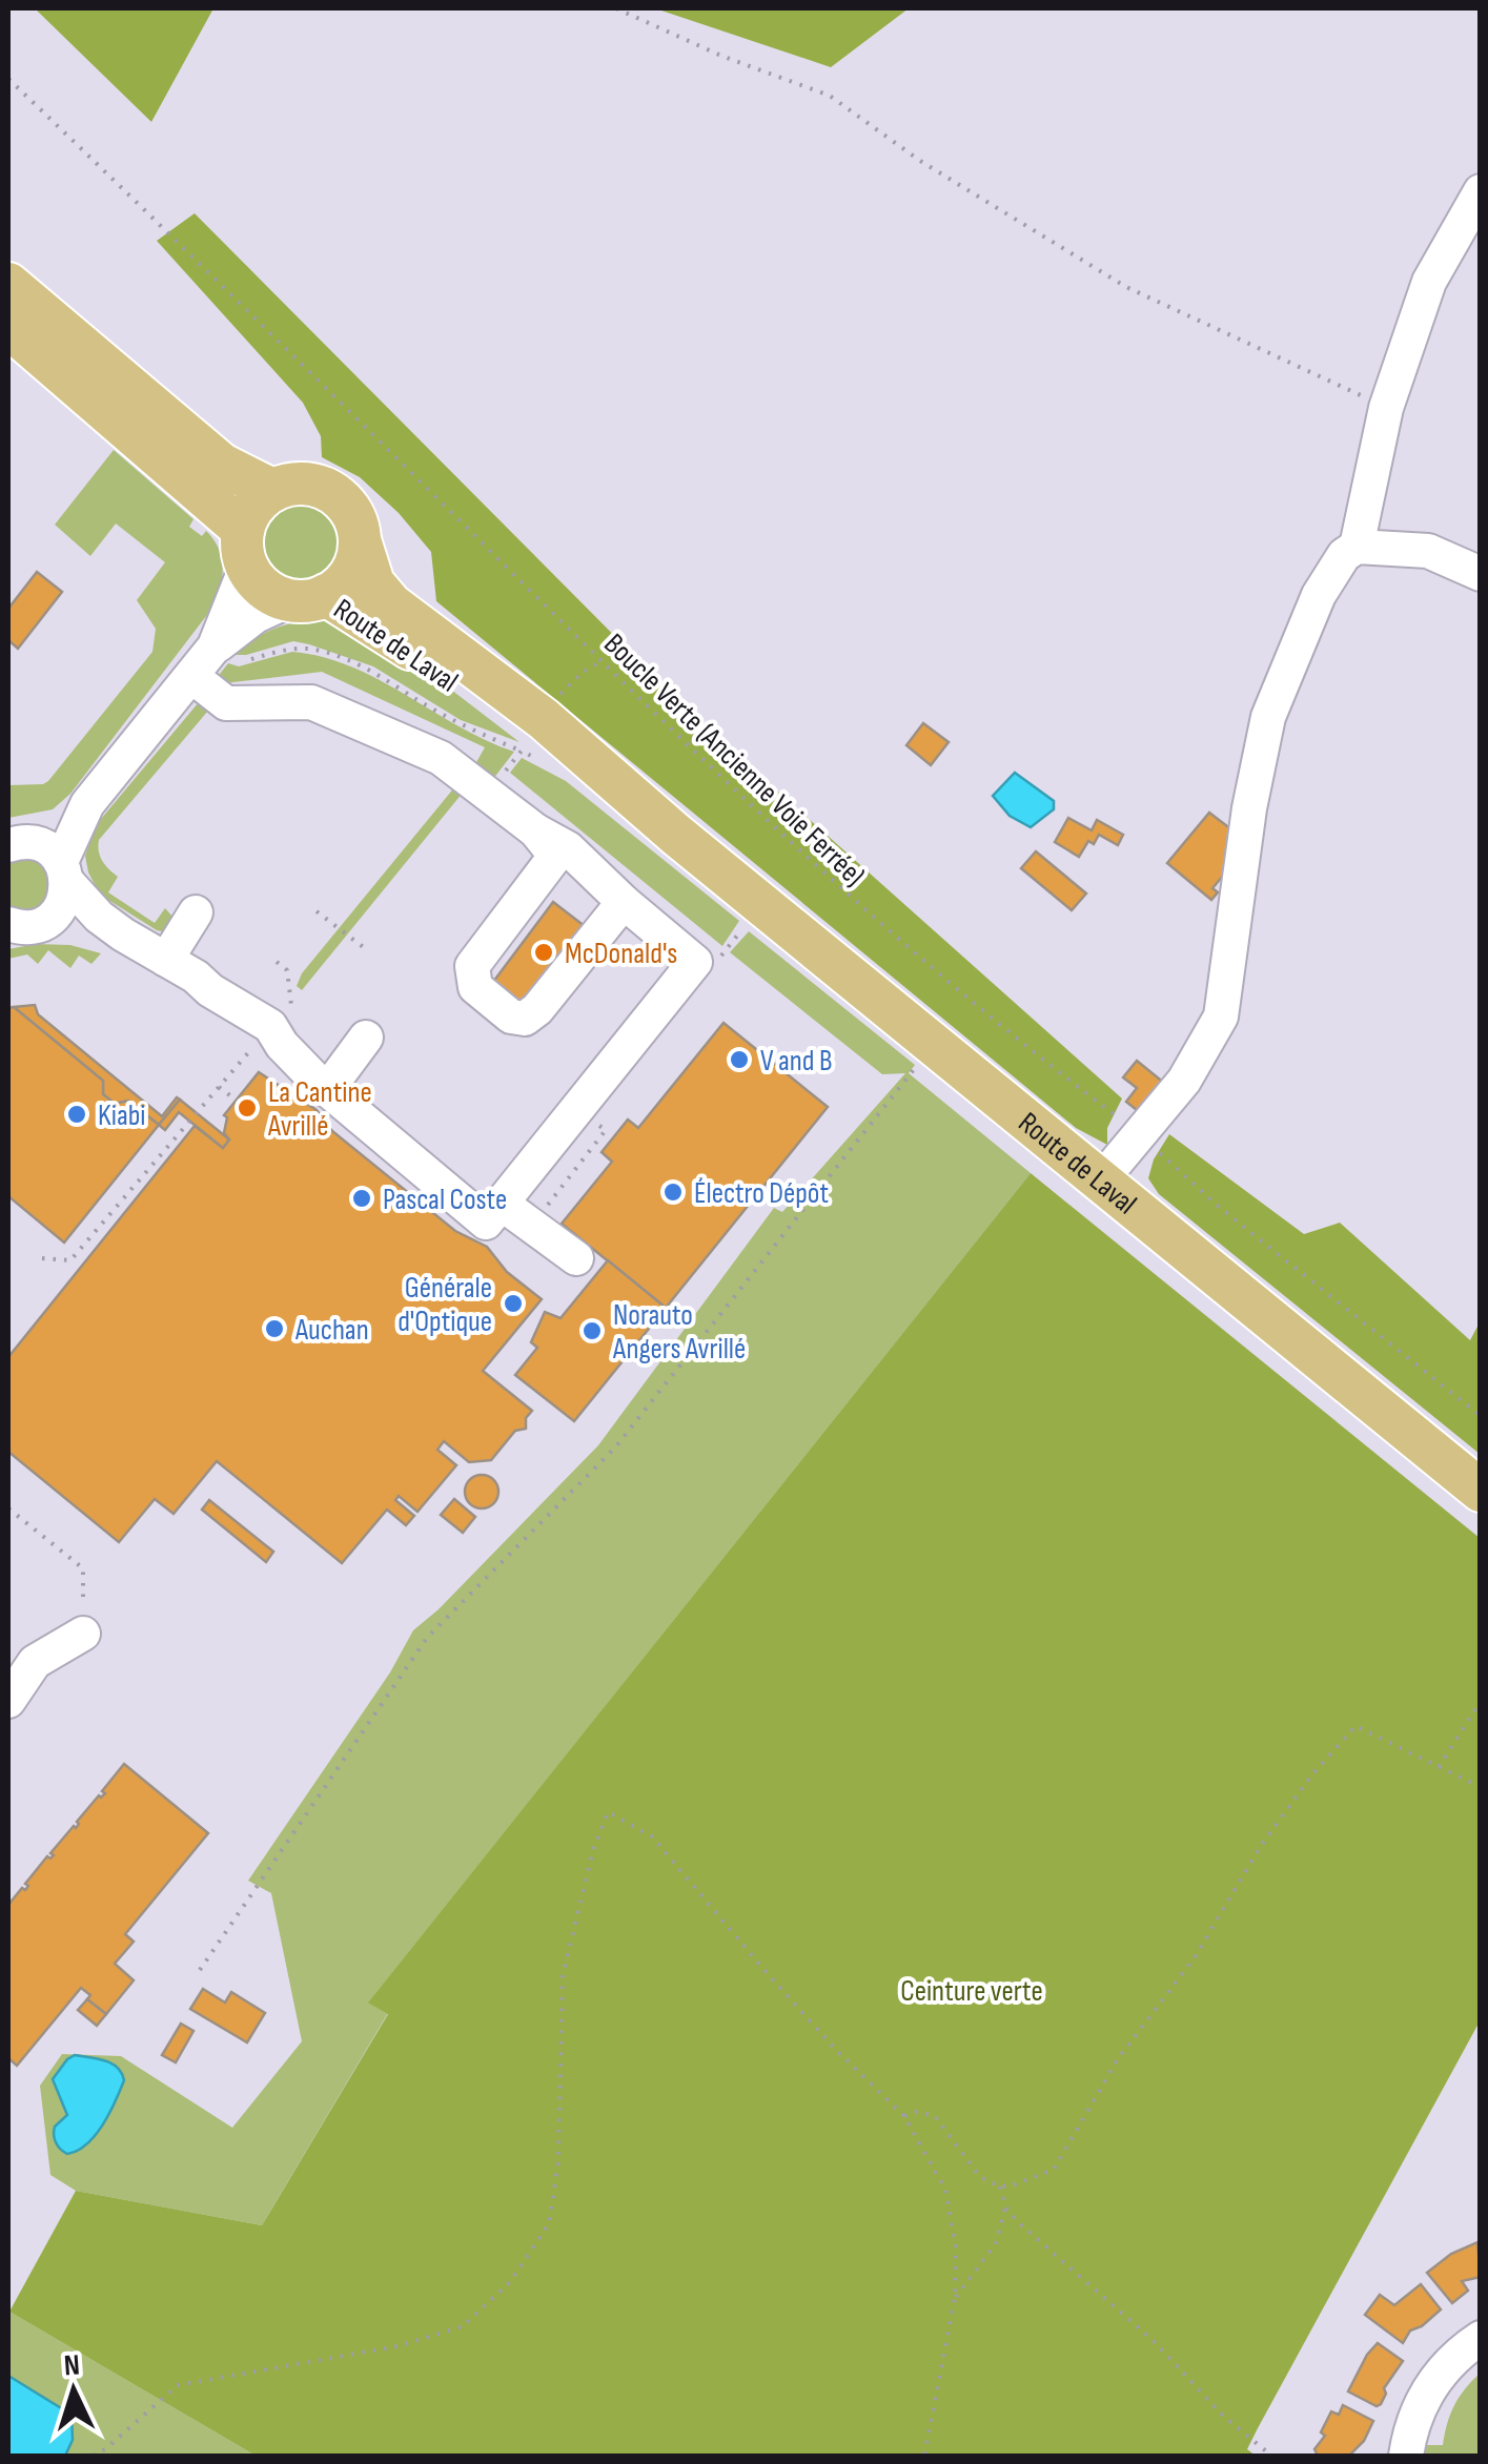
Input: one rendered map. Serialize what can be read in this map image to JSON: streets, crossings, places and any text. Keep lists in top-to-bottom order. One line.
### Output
{"streets":{"main road":["Route de Laval"],"path":["Boucle Verte (Ancienne Voie Ferrée)"]},"parks":["Ceinture verte"],"places":["McDonald's","V and B","La Cantine Avrillé","Kiabi","Électro Dépôt","Pascal Coste","Générale d'Optique","Auchan","Norauto Angers Avrillé"],"north":"top"}
